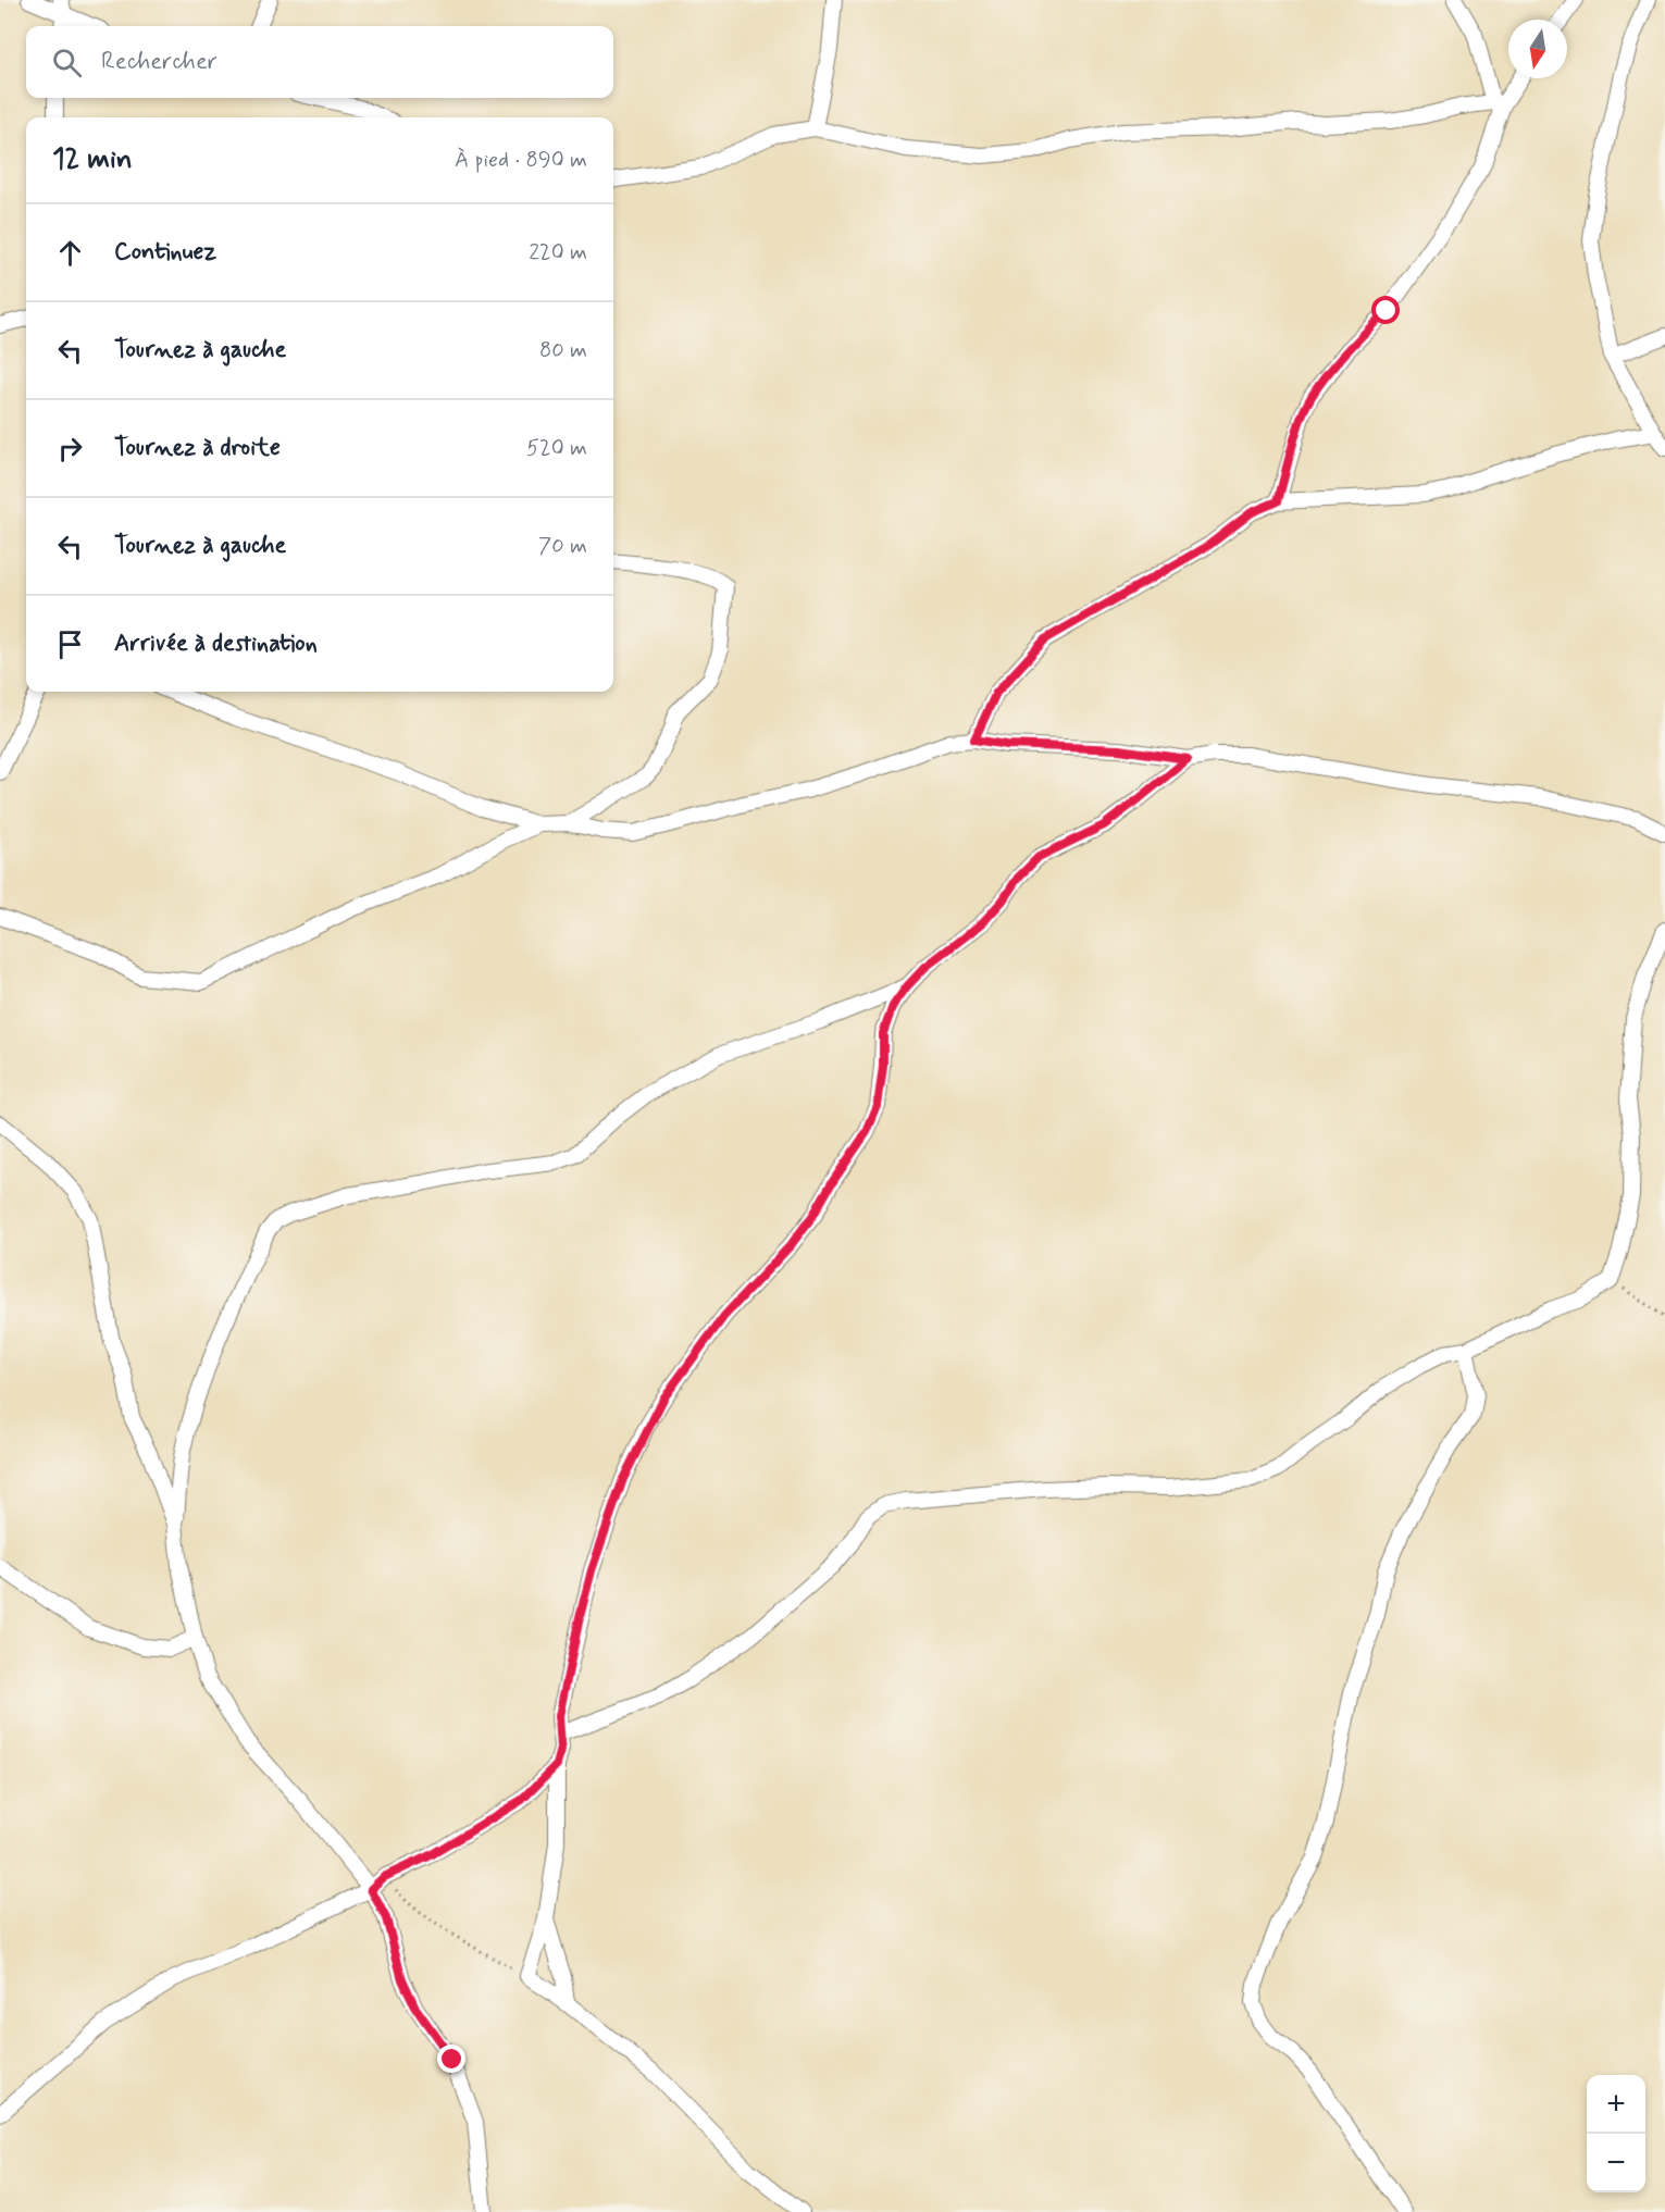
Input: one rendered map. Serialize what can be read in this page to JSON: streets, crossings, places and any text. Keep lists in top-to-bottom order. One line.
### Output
{"north":"bottom","page":{"search":"Rechercher","heading":["12 min","À pied · 890 m"],"list":[["Continuez","220 m"],["Tournez à gauche","80 m"],["Tournez à droite","520 m"],["Tournez à gauche","70 m"],"Arrivée à destination"],"map_buttons":["+","−"]}}
